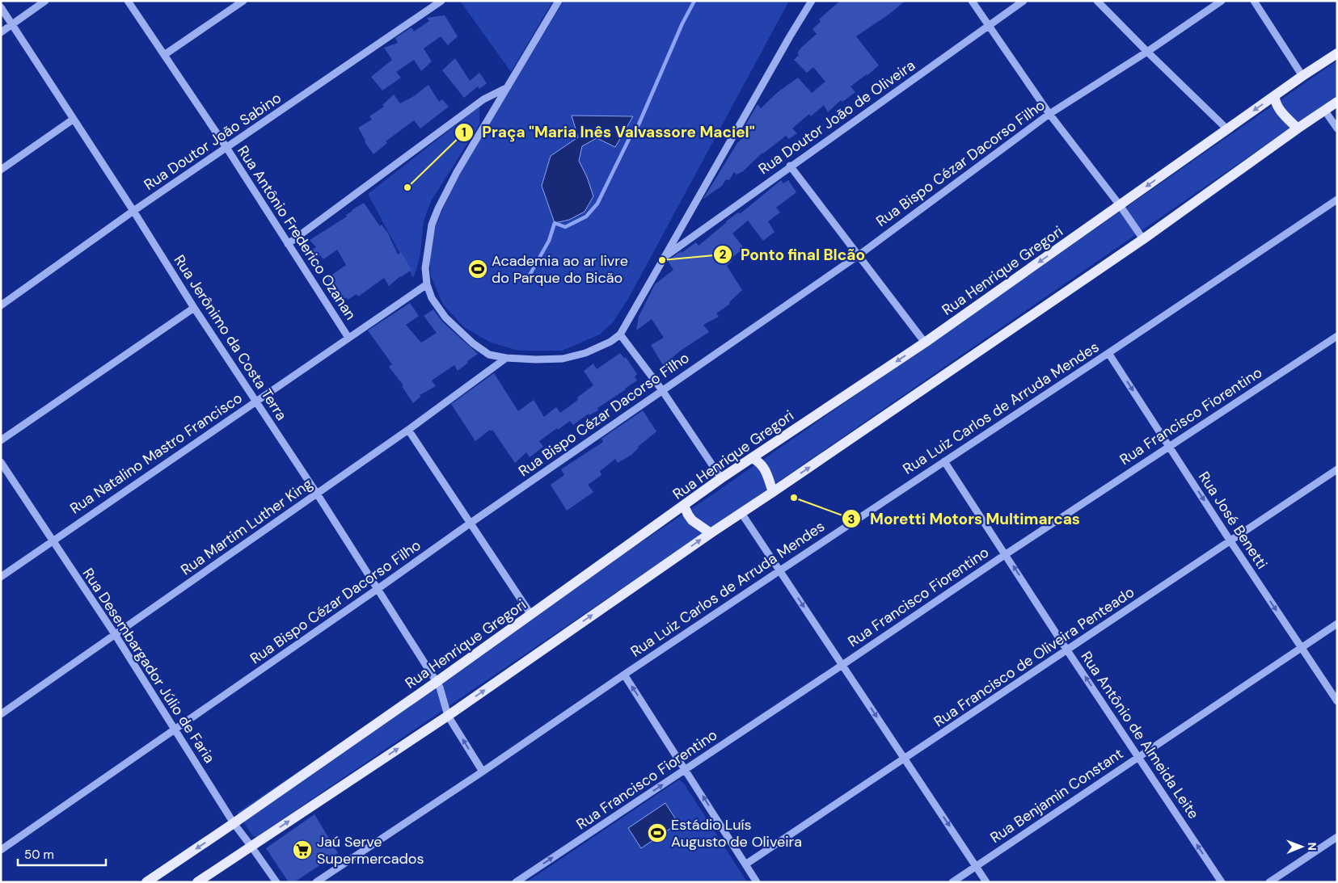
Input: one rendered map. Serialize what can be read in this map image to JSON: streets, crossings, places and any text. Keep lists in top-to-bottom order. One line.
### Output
{"streets":{"main road":["Rua Henrique Gregori"],"street":["Rua Doutor João de Oliveira","Rua Doutor João Sabino","Rua Bispo Cézar Dacorso Filho","Rua Antônio Frederico Ozanan","Rua Jerônimo da Costa Terra","Rua Luiz Carlos de Arruda Mendes","Rua Francisco Fiorentino","Rua Natalino Mastro Francisco","Rua José Benetti","Rua Martim Luther King","Rua Francisco de Oliveira Penteado","Rua Desembargador Júlio de Faria","Rua Antônio de Almeida Leite","Rua Benjamin Constant"]},"crossings":[["Rua Doutor João Sabino","Rua Antônio Frederico Ozanan"],["Rua Doutor João Sabino","Rua Jerônimo da Costa Terra"],["Rua Bispo Cézar Dacorso Filho","Rua Jerônimo da Costa Terra"],["Rua Bispo Cézar Dacorso Filho","Rua Desembargador Júlio de Faria"],["Rua Antônio Frederico Ozanan","Rua Natalino Mastro Francisco"],["Rua Henrique Gregori","Rua Jerônimo da Costa Terra"],["Rua Henrique Gregori","Rua Desembargador Júlio de Faria"],["Rua Jerônimo da Costa Terra","Rua Luiz Carlos de Arruda Mendes"],["Rua Jerônimo da Costa Terra","Rua Natalino Mastro Francisco"],["Rua Jerônimo da Costa Terra","Rua Martim Luther King"],["Rua Luiz Carlos de Arruda Mendes","Rua José Benetti"],["Rua Luiz Carlos de Arruda Mendes","Rua Antônio de Almeida Leite"],["Rua Francisco Fiorentino","Rua José Benetti"],["Rua Francisco Fiorentino","Rua Antônio de Almeida Leite"],["Rua Natalino Mastro Francisco","Rua Desembargador Júlio de Faria"],["Rua José Benetti","Rua Francisco de Oliveira Penteado"],["Rua José Benetti","Rua Benjamin Constant"],["Rua Martim Luther King","Rua Desembargador Júlio de Faria"],["Rua Francisco de Oliveira Penteado","Rua Antônio de Almeida Leite"],["Rua Antônio de Almeida Leite","Rua Benjamin Constant"]],"one_way":["Rua José Benetti","Rua Antônio de Almeida Leite"],"places":{"other":["Praça \"Maria Inês Valvassore Maciel\"","Ponto final BIcão","Moretti Motors Multimarcas"],"sports":["Academia ao ar livre do Parque do Bicão","Estádio Luís Augusto de Oliveira"],"supermarket":["Jaú Serve Supermercados"]},"scale_bar":"50 m","north":"right"}
